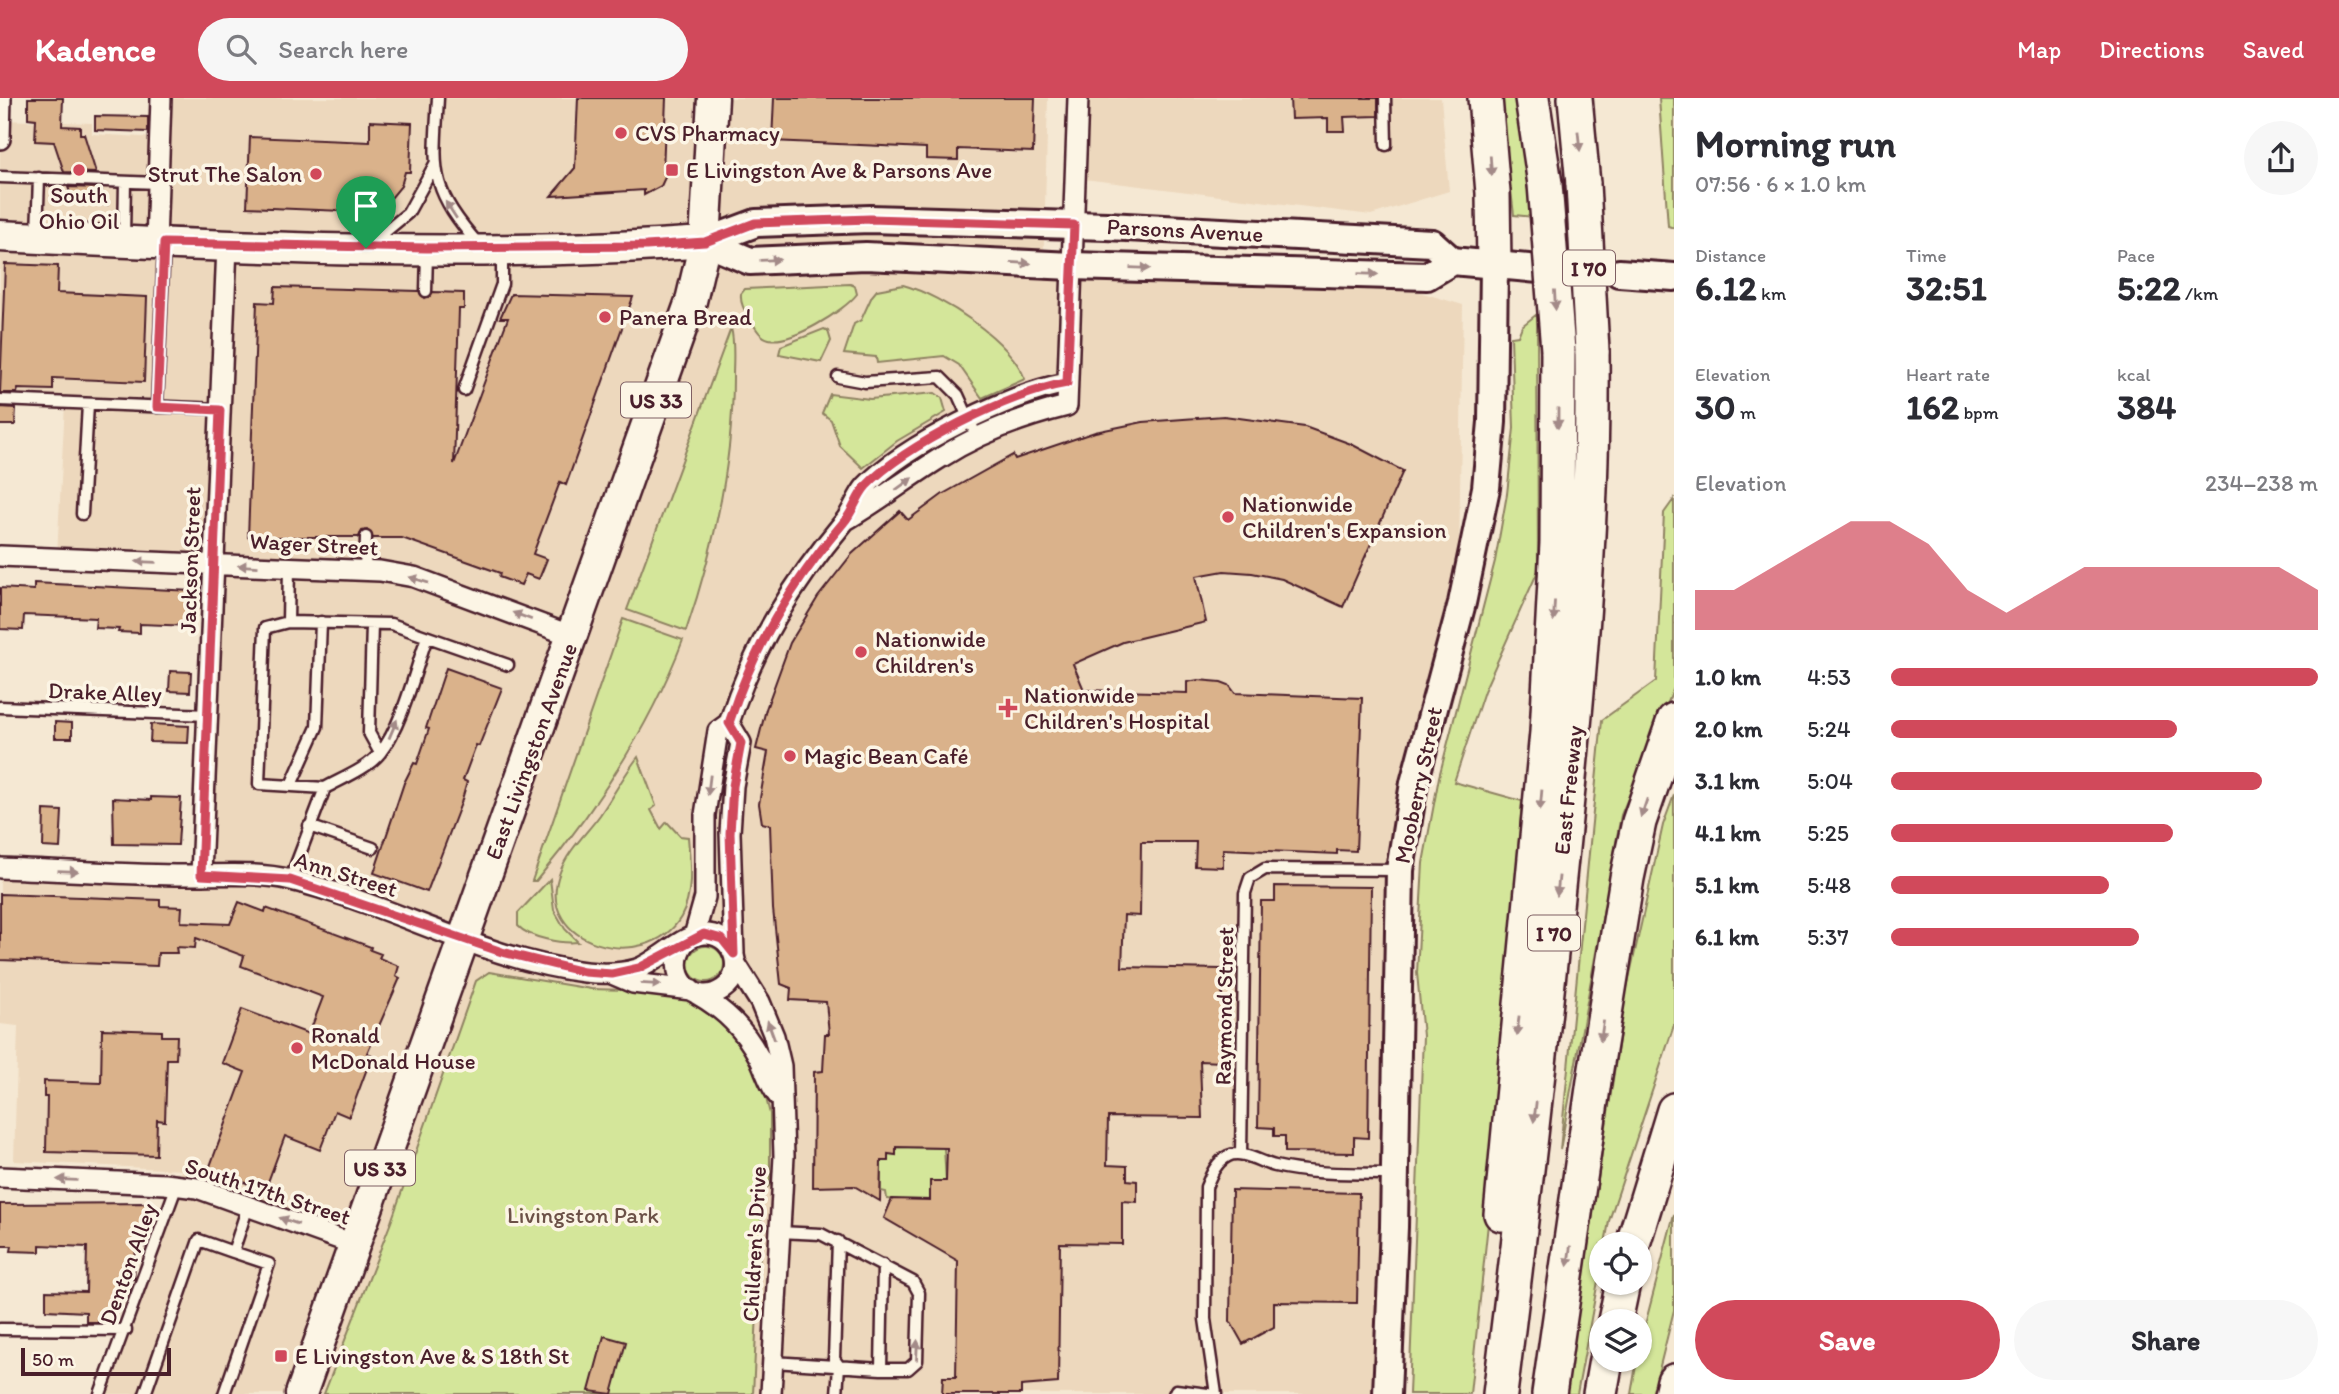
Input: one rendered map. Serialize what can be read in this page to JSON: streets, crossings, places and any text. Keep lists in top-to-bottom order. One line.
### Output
{"streets":{"highway":["I 70","East Freeway"],"main road":["Parsons Avenue","US 33","East Livingston Avenue"],"street":["Wager Street","Jackson Street","Mooberry Street","Ann Street","South 17th Street","Children's Drive"],"lane":["Drake Alley","Raymond Street","Denton Alley"]},"crossings":[["Parsons Avenue","Jackson Street"],["Parsons Avenue","East Livingston Avenue"],["Parsons Avenue","Mooberry Street"],["Wager Street","Jackson Street"],["Wager Street","East Livingston Avenue"],["Jackson Street","Drake Alley"],["Jackson Street","Ann Street"],["East Livingston Avenue","Ann Street"],["East Livingston Avenue","South 17th Street"],["Mooberry Street","Raymond Street"],["South 17th Street","Denton Alley"]],"one_way":["Wager Street","South 17th Street"],"parks":["Livingston Park"],"places":{"other":["CVS Pharmacy","South Ohio Oil","Strut The Salon","Panera Bread","Nationwide Children's Expansion","Nationwide Children's","Magic Bean Café","Ronald McDonald House"],"transit":["E Livingston Ave & Parsons Ave","E Livingston Ave & S 18th St"],"health":["Nationwide Children's Hospital"]},"scale_bar":"50 m","page":{"header":"Kadence","search":"Search here","nav":["Map","Directions","Saved"],"heading":["Morning run","07:56 · 6 × 1.0 km"],"stats":[["Distance","6.12 km"],["Time","32:51"],["Pace","5:22 /km"],["Elevation","30 m"],["Heart rate","162 bpm"],["kcal","384"]],"chart":["Elevation","234–238 m"],"list":[{"name":"1.0 km","note":"4:53"},{"name":"2.0 km","note":"5:24"},{"name":"3.1 km","note":"5:04"},{"name":"4.1 km","note":"5:25"},{"name":"5.1 km","note":"5:48"},{"name":"6.1 km","note":"5:37"}],"buttons":["Save","Share"],"scale":"50 m"}}
